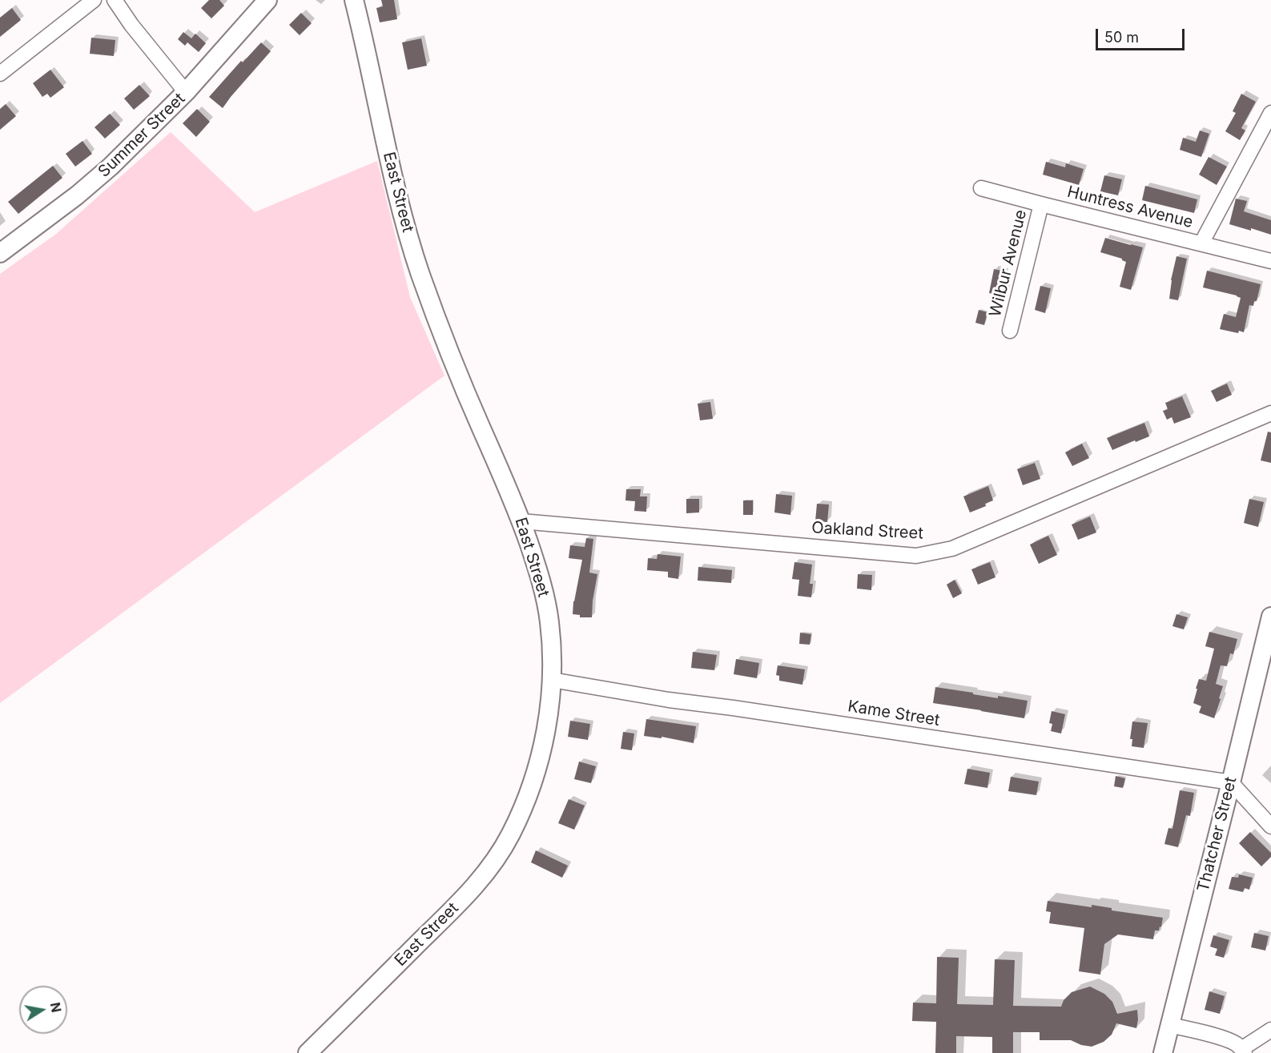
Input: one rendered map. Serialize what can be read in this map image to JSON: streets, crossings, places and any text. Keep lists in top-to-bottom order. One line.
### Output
{"streets":{"street":["Summer Street","East Street","Huntress Avenue","Wilbur Avenue","Oakland Street","Kame Street","Thatcher Street"]},"crossings":[["East Street","Oakland Street"],["East Street","Kame Street"],["Huntress Avenue","Wilbur Avenue"],["Kame Street","Thatcher Street"]],"scale_bar":"50 m","north":"right"}
